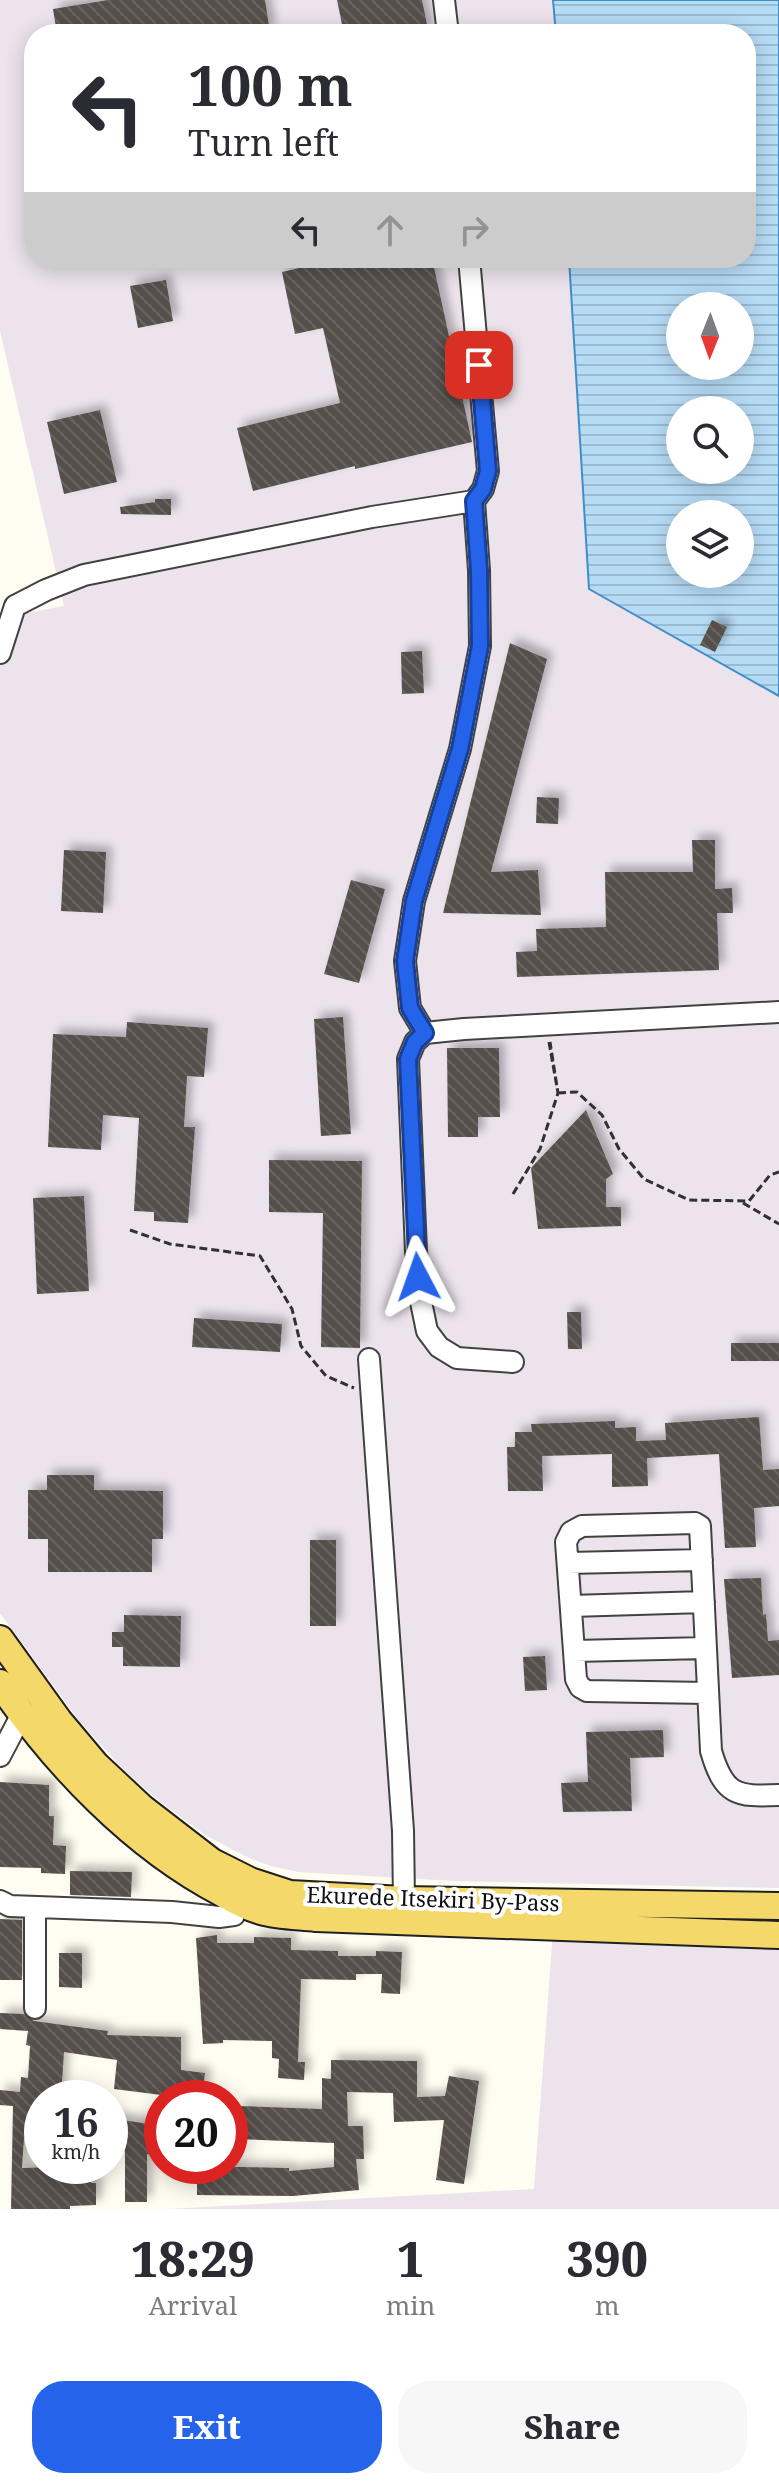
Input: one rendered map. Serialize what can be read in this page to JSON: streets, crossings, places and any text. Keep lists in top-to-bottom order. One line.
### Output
{"streets":{"main road":["Ekurede Itsekiri By-Pass"]},"north":"bottom","page":{"turn":["100 m","Turn left"],"speed":"16 km/h","limit":"20","eta":["18:29","Arrival","1","min","390","m"],"buttons":["Exit","Share"]}}
